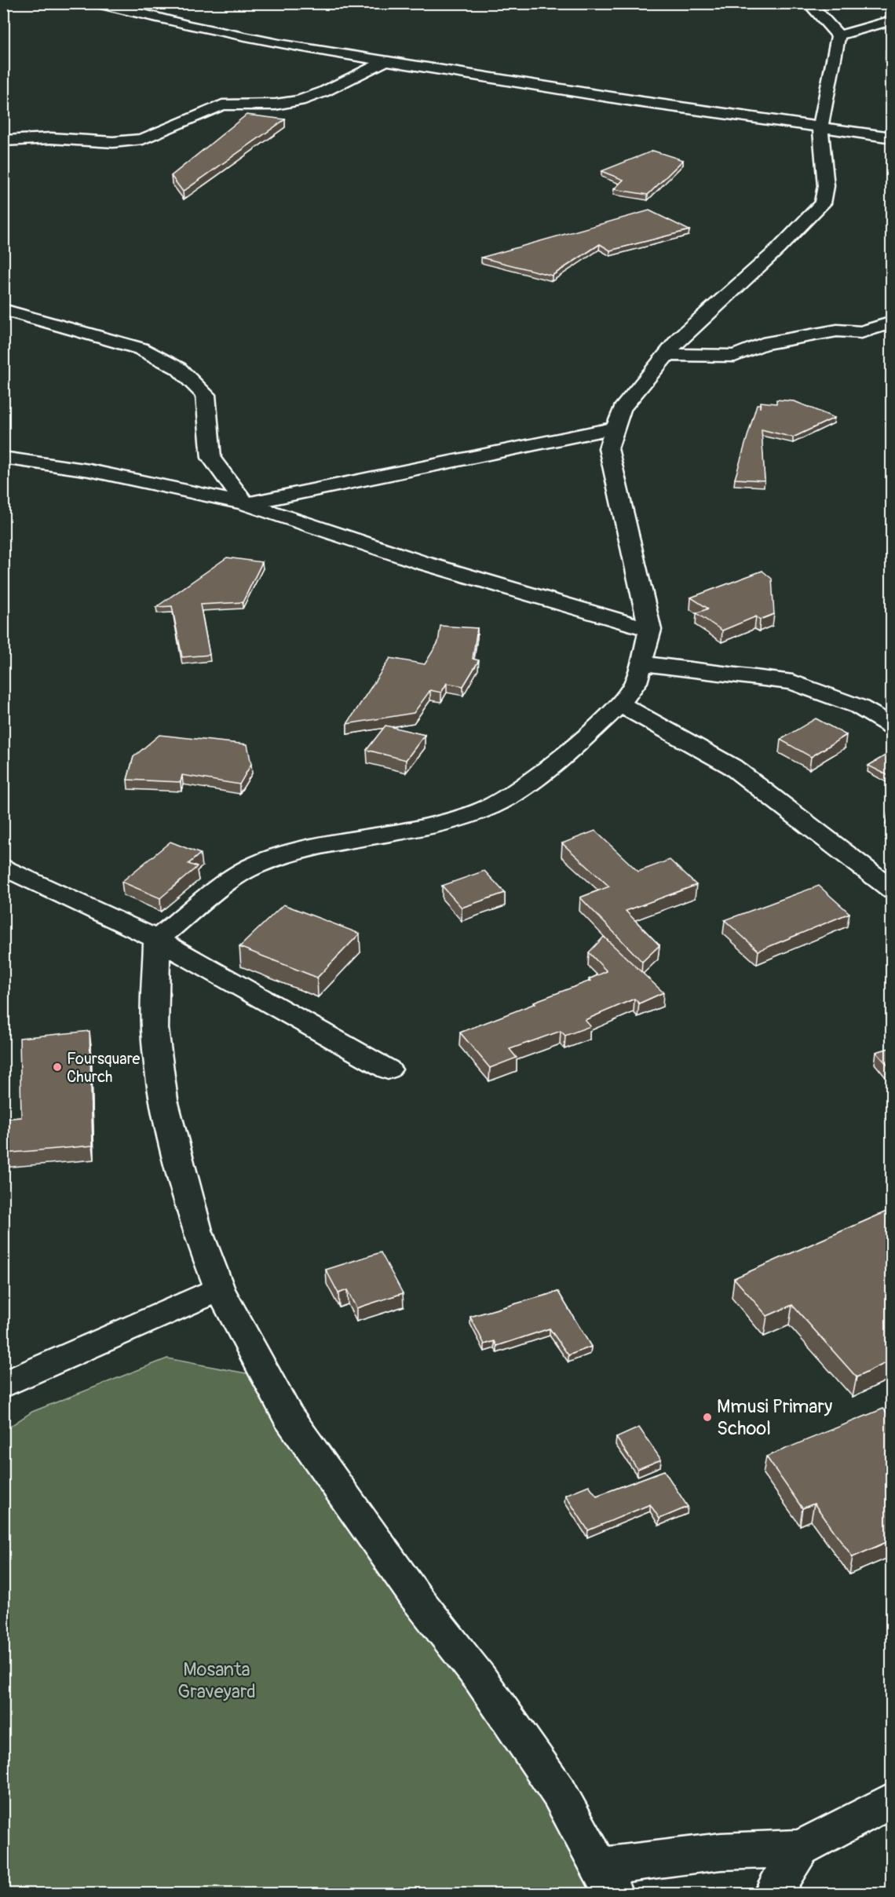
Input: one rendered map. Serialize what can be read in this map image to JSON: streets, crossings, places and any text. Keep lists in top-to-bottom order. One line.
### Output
{"parks":["Mosanta Graveyard"],"places":["Foursquare Church","Mmusi Primary School"]}
